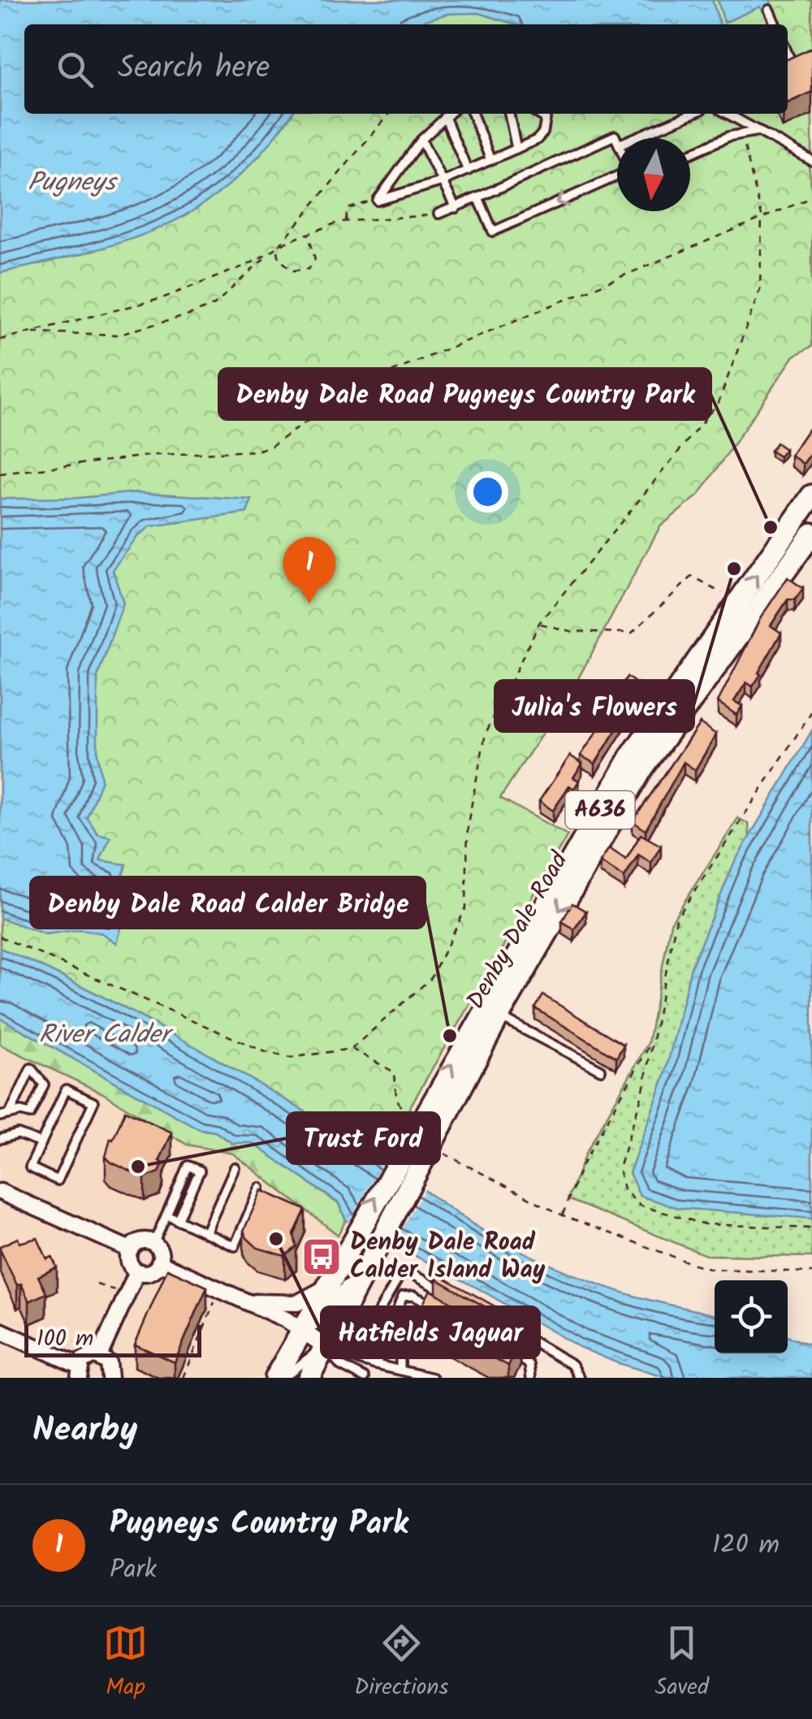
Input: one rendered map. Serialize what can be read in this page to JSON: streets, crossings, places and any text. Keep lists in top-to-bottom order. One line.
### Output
{"streets":{"main road":["A636","Denby Dale Road"]},"water":["Pugneys","River Calder"],"places":{"other":["Denby Dale Road Pugneys Country Park","Julia's Flowers","Denby Dale Road Calder Bridge","Trust Ford","Hatfields Jaguar"],"bus stop":["Denby Dale Road Calder Island Way"]},"scale_bar":"100 m","north":"bottom","page":{"search":"Search here","pins":"1","scale":"100 m","heading":"Nearby","list":[{"mark":"1","name":"Pugneys Country Park","note":"Park","value":"120 m"}],"nav":["Map","Directions","Saved"]}}
